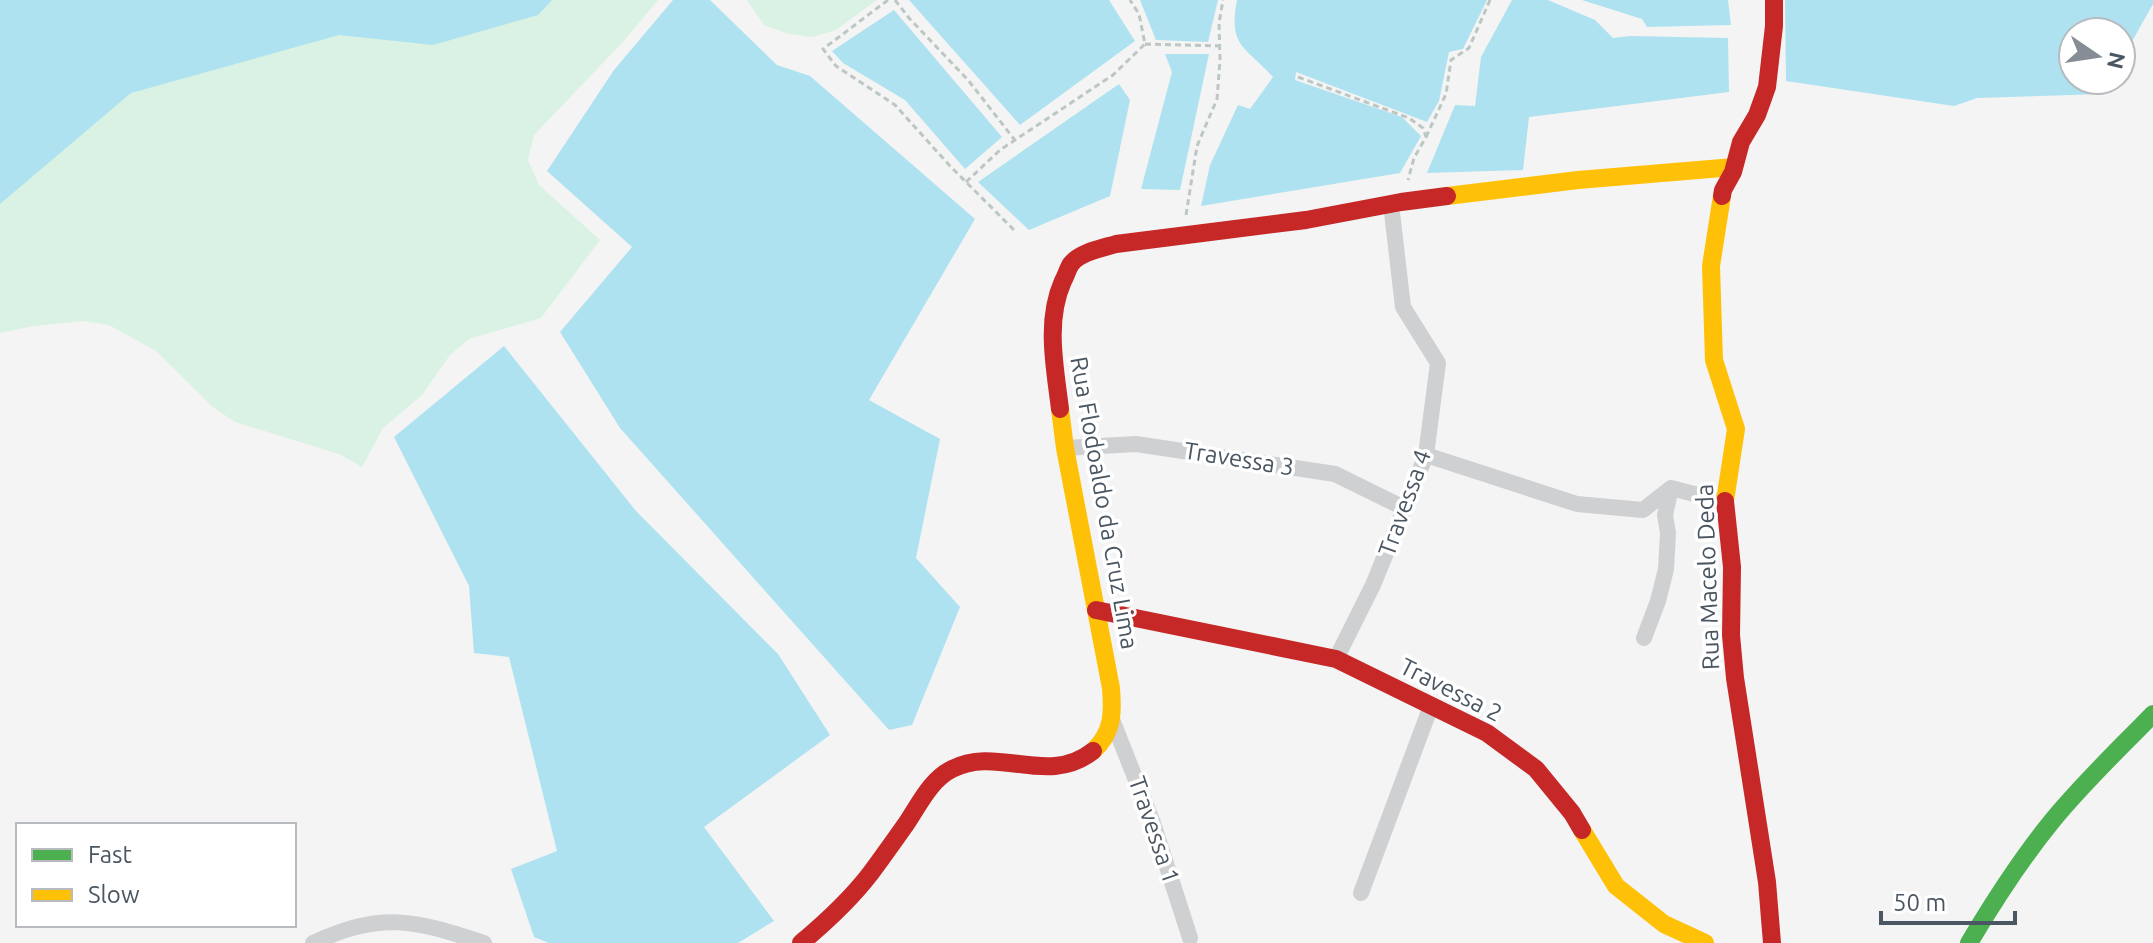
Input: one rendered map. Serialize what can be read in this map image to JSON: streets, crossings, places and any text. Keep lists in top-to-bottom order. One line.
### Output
{"streets":{"street":["Travessa 3","Rua Flodoaldo da Cruz Lima","Travessa 4","Rua Macelo Deda","Travessa 2","Travessa 1"]},"crossings":[["Travessa 3","Rua Flodoaldo da Cruz Lima"],["Travessa 3","Travessa 4"],["Rua Flodoaldo da Cruz Lima","Travessa 4"],["Rua Flodoaldo da Cruz Lima","Rua Macelo Deda"],["Rua Flodoaldo da Cruz Lima","Travessa 2"],["Rua Flodoaldo da Cruz Lima","Travessa 1"],["Travessa 4","Travessa 2"]],"legend":["Fast","Slow"],"scale_bar":"50 m","north":"right"}
